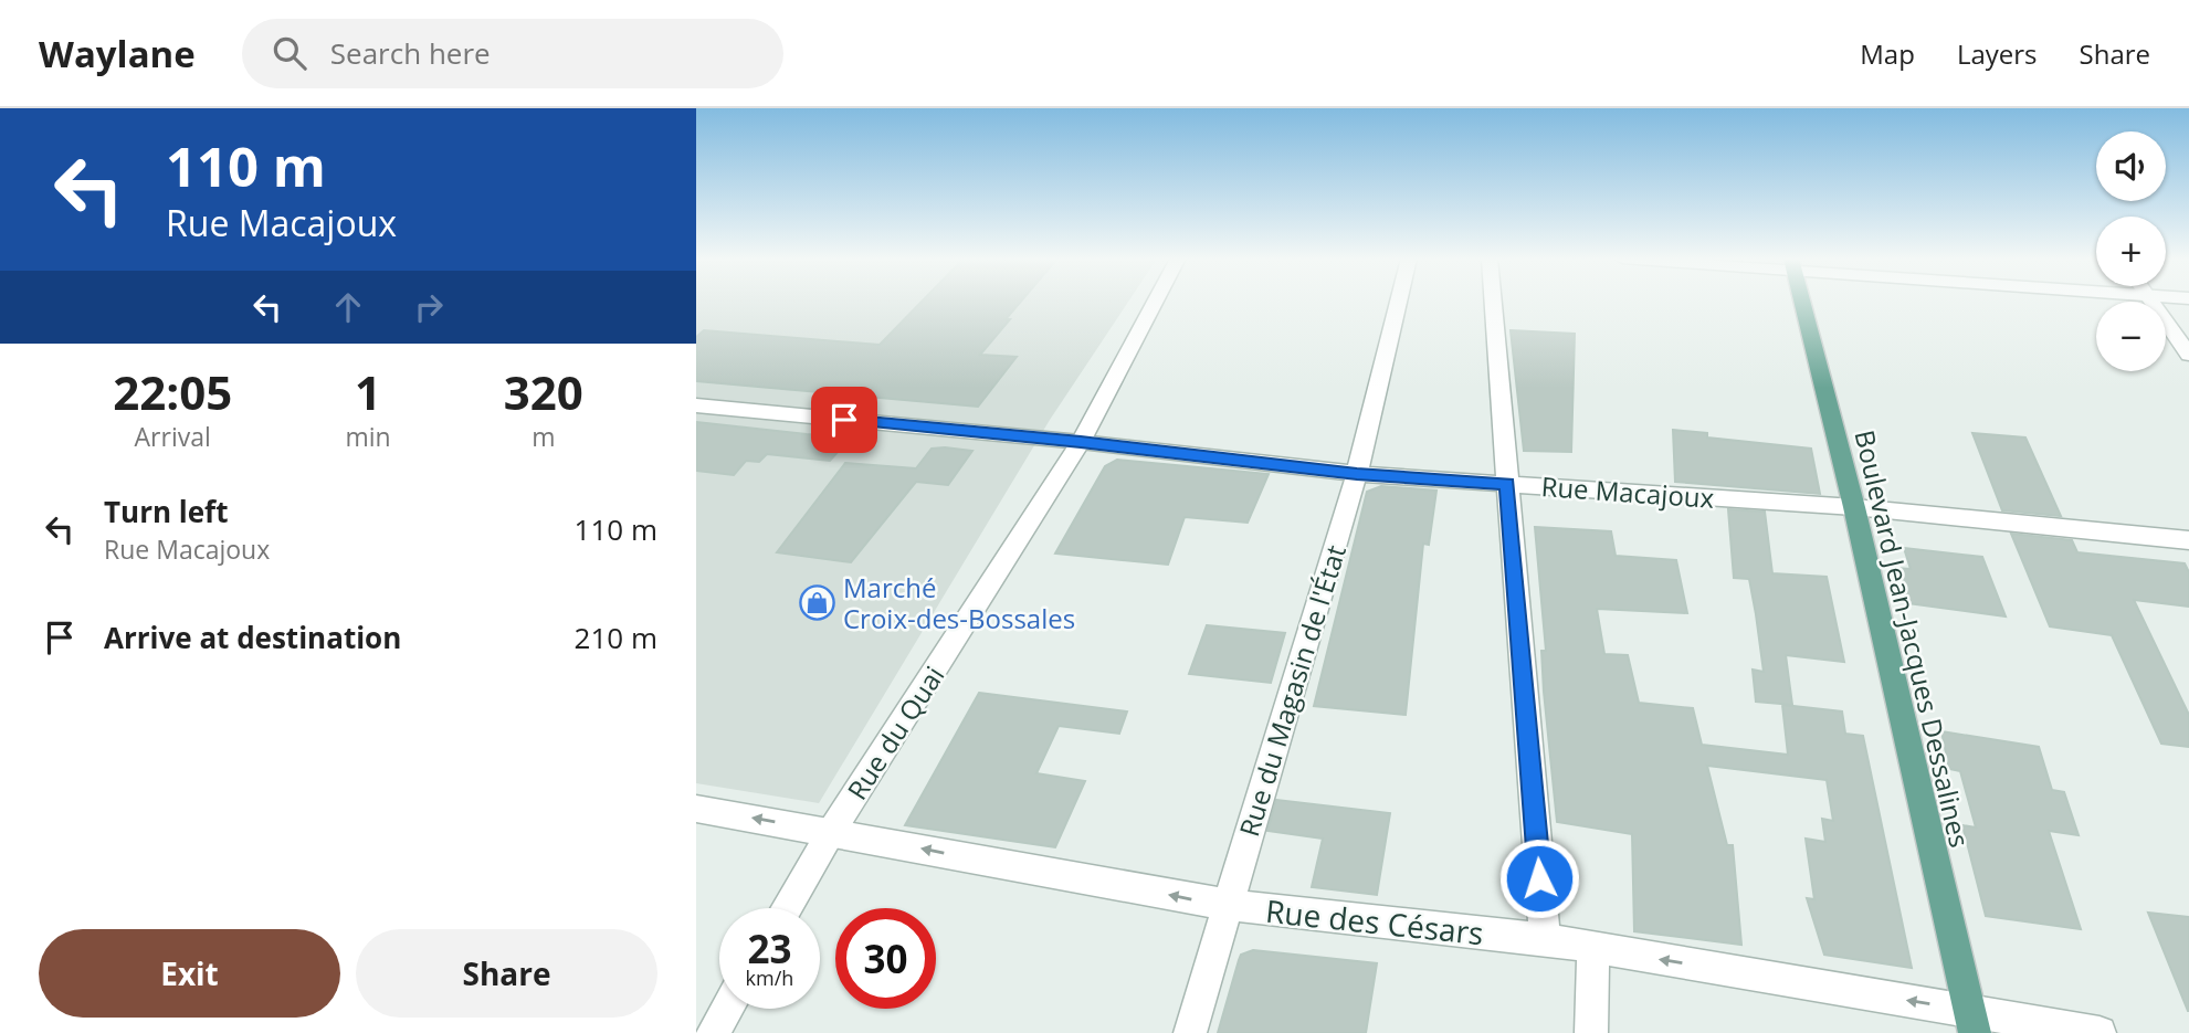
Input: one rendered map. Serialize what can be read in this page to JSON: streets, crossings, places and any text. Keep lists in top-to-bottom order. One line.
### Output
{"streets":{"main road":["Boulevard Jean-Jacques Dessalines"],"street":["Rue Macajoux","Rue du Magasin de l'État","Rue du Quai","Rue des Césars"]},"crossings":[["Rue Macajoux","Boulevard Jean-Jacques Dessalines"],["Rue Macajoux","Rue du Magasin de l'État"],["Rue Macajoux","Rue du Quai"],["Boulevard Jean-Jacques Dessalines","Rue des Césars"],["Rue du Magasin de l'État","Rue des Césars"],["Rue du Quai","Rue des Césars"]],"one_way":["Rue des Césars"],"places":{"shop":["Marché Croix-des-Bossales"]},"page":{"header":"Waylane","search":"Search here","nav":["Map","Layers","Share"],"turn":["110 m","Rue Macajoux"],"map_buttons":["+","−"],"eta":["22:05","Arrival","1","min","320","m"],"list":[{"name":"Turn left","note":"Rue Macajoux","value":"110 m"},{"name":"Arrive at destination","value":"210 m"}],"speed":"23 km/h","limit":"30","buttons":["Exit","Share"]}}
